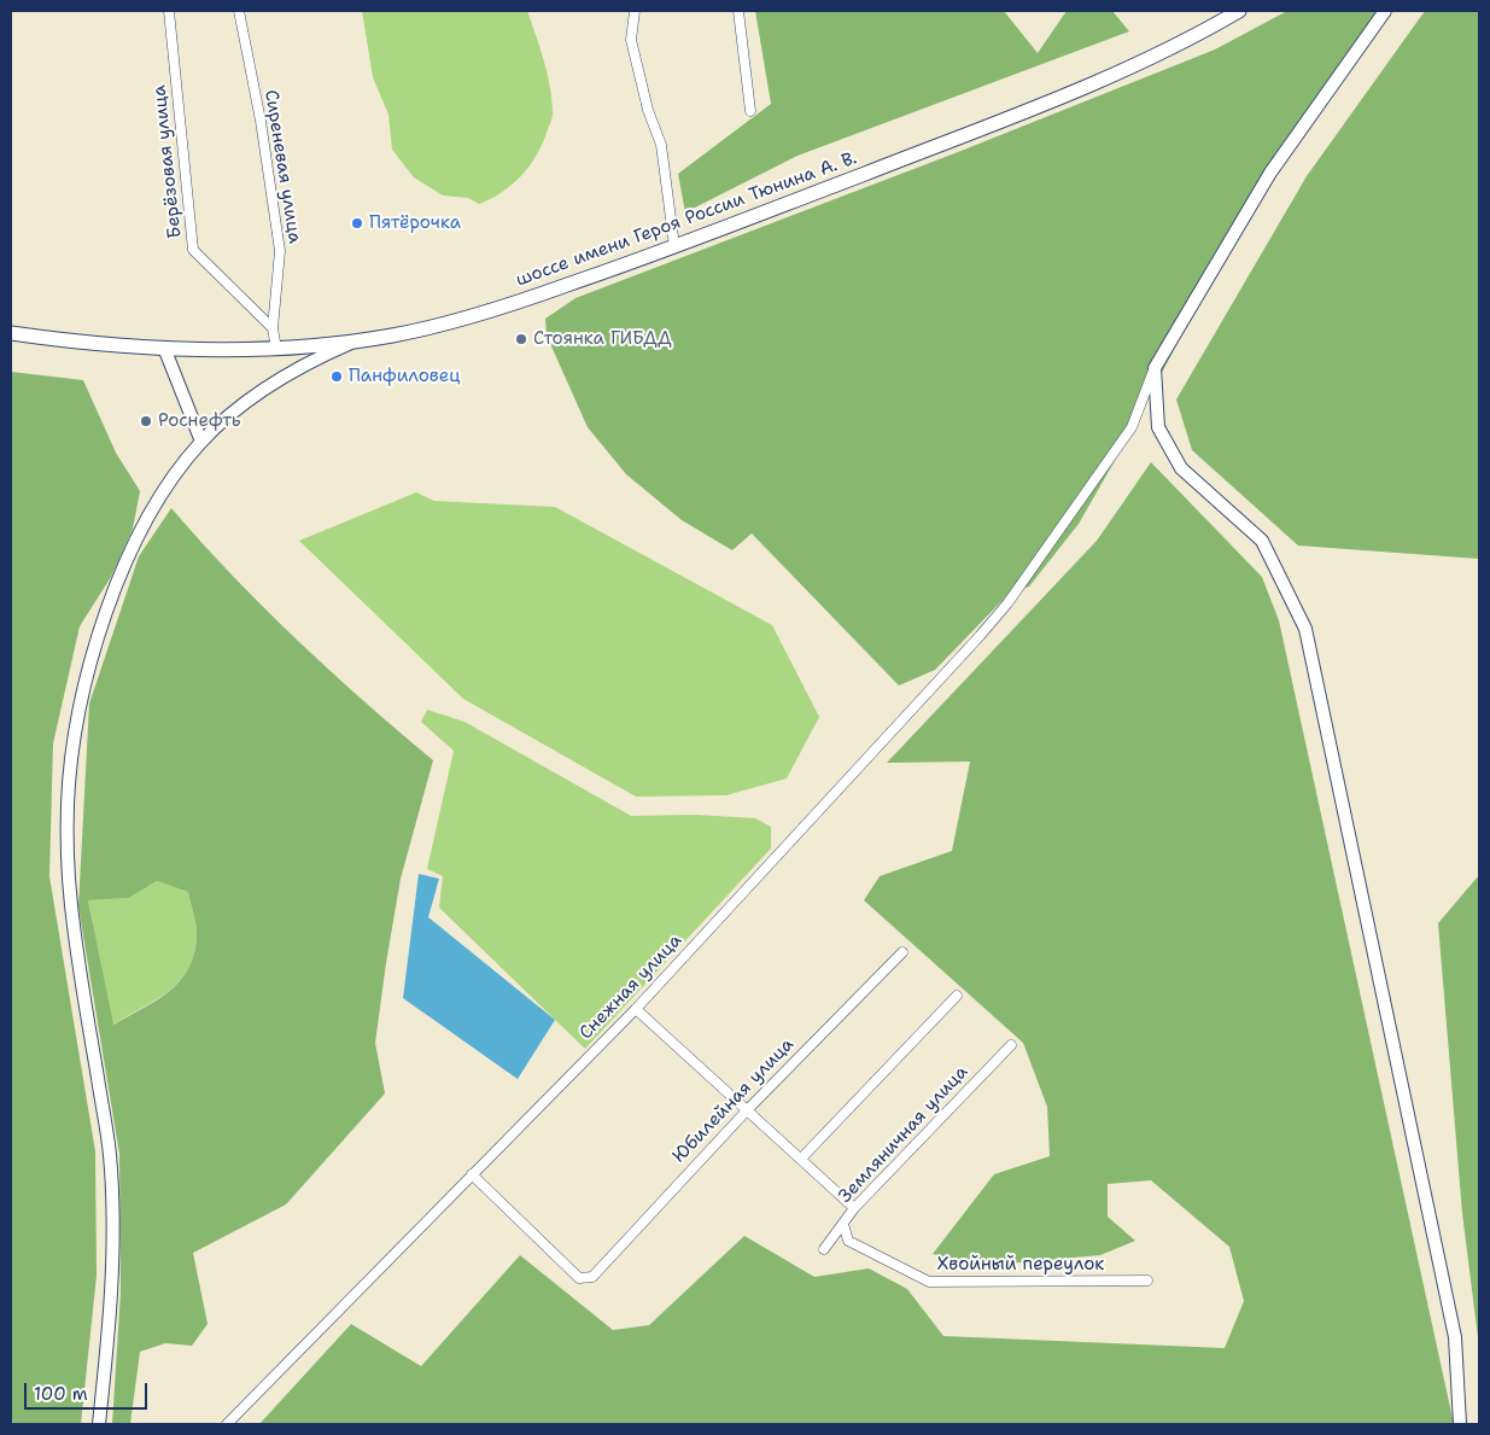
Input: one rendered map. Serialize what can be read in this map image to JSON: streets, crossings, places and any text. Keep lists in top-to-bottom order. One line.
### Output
{"streets":{"main road":["шоссе имени Героя России Тюнина А. В."],"street":["Берёзовая улица","Сиреневая улица","Снежная улица","Юбилейная улица","Земляничная улица","Хвойный переулок"]},"crossings":[["Берёзовая улица","Сиреневая улица"],["Снежная улица","Юбилейная улица"],["Земляничная улица","Хвойный переулок"]],"places":["Пятёрочка","Стоянка ГИБДД","Панфиловец","Роснефть"],"scale_bar":"100 m"}
